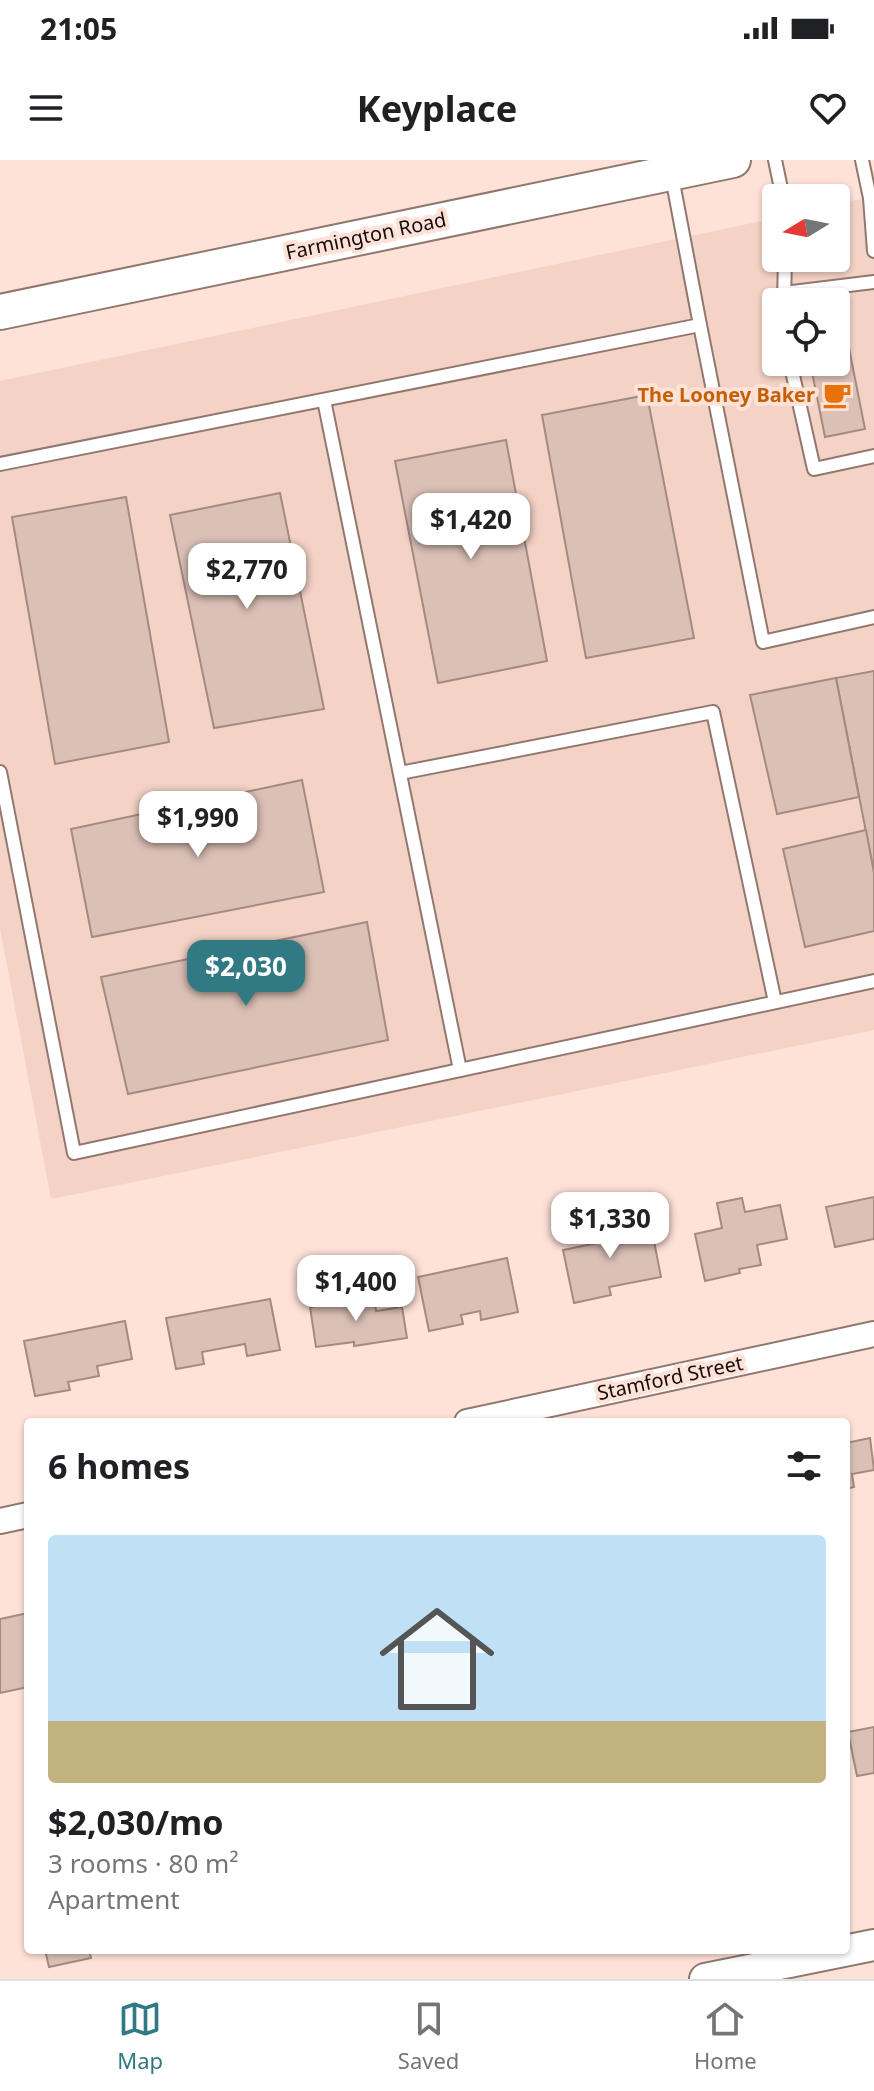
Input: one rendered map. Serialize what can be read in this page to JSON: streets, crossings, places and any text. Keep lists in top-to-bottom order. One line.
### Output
{"streets":{"main road":["Farmington Road"],"street":["Stamford Street"]},"places":{"cafe":["The Looney Baker"]},"north":"left","page":{"status":"21:05","header":"Keyplace","price":["$1,420","$2,770","$1,990","$2,030","$1,330","$1,400"],"heading":"6 homes","list":[{"name":"$2,030/mo","note":"3 rooms · 80 m² · Apartment"}],"tabs":["Map","Saved","Home"]}}
